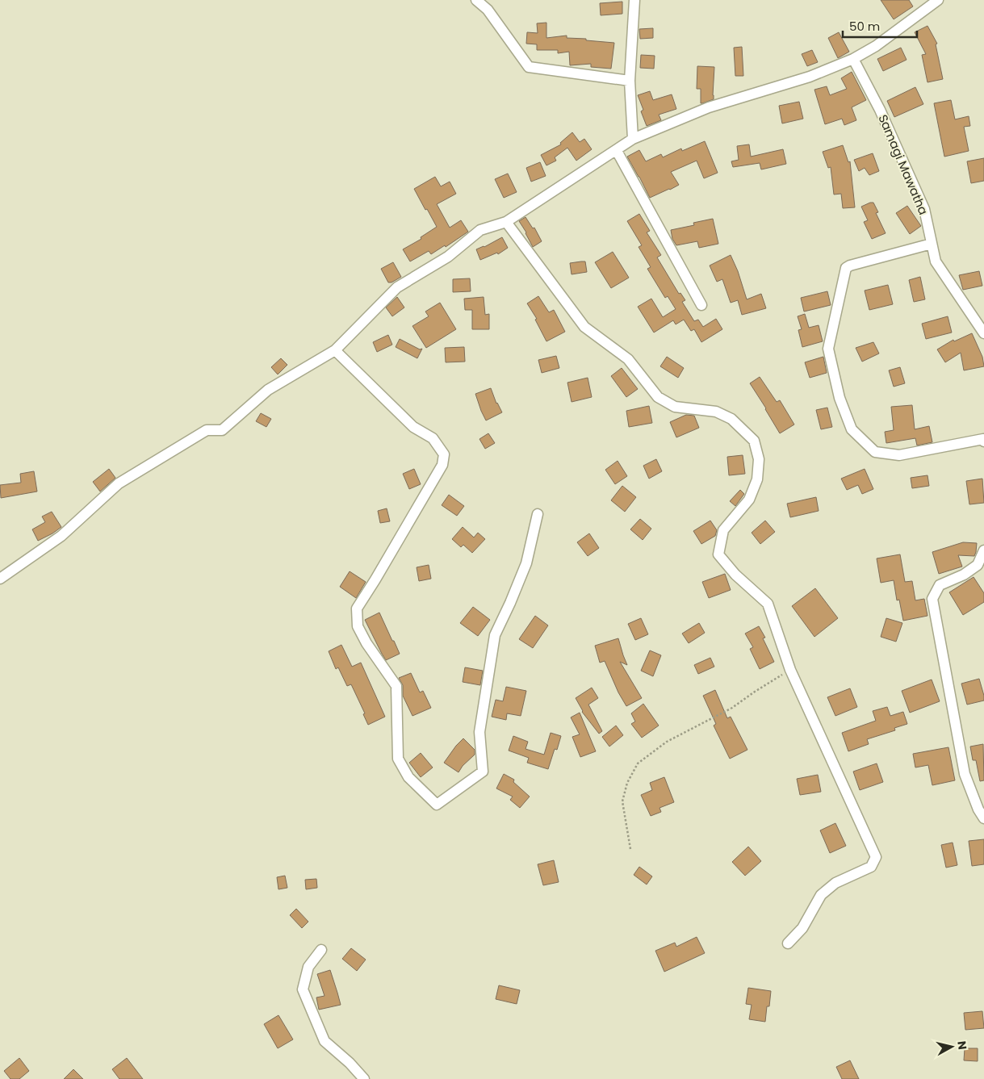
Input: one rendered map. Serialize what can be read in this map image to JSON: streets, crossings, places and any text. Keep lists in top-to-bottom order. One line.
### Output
{"streets":{"street":["Samagi Mawatha"]},"scale_bar":"50 m","north":"right"}
